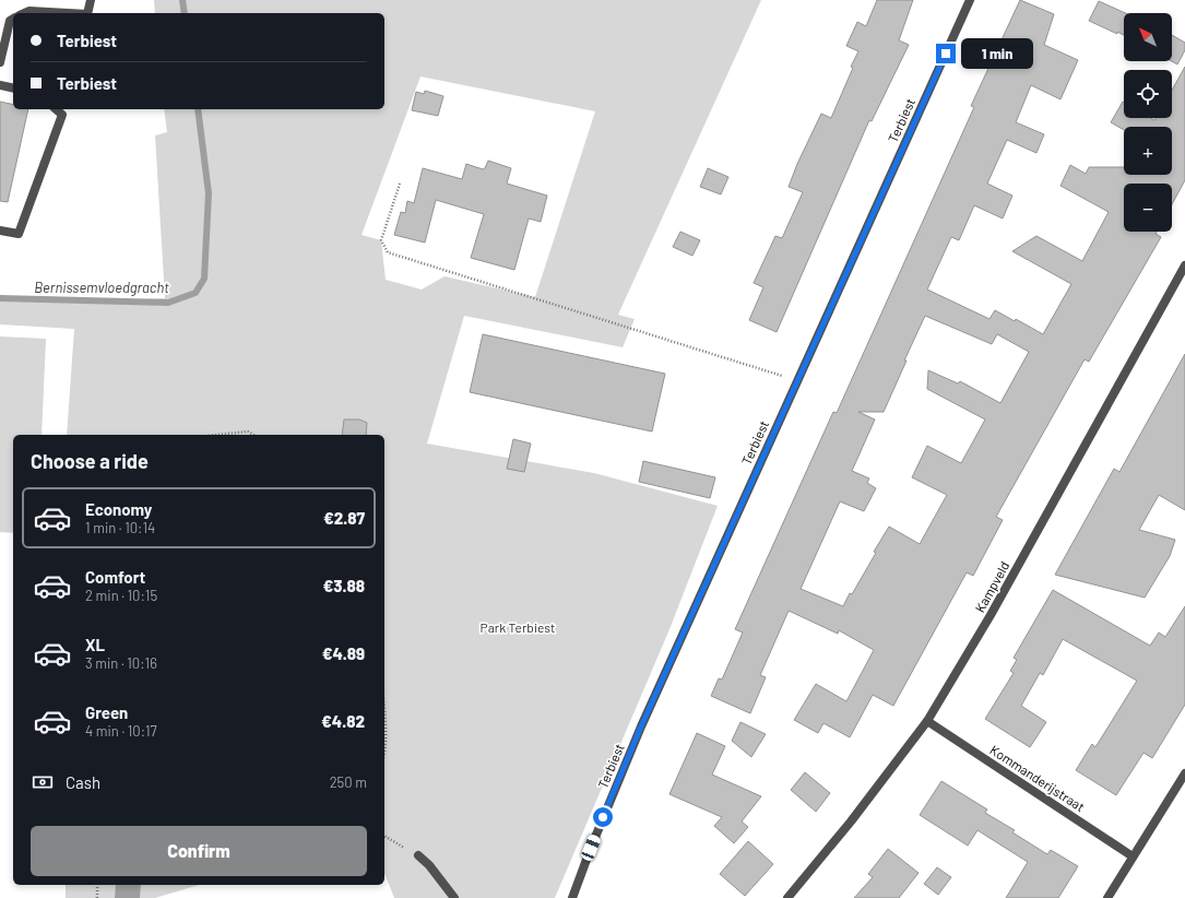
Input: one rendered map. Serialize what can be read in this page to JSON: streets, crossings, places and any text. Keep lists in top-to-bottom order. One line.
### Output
{"streets":{"street":["Terbiest","Kampveld","Kommanderijstraat"]},"crossings":[["Kampveld","Kommanderijstraat"]],"water":["Bernissemvloedgracht"],"parks":["Park Terbiest"],"north":"top left","page":{"map_buttons":["+","−"],"banner":["Terbiest","Terbiest"],"bubble":"1 min","heading":"Choose a ride","list":[{"name":"Economy","note":"1 min · 10:14","value":"€2.87"},{"name":"Comfort","note":"2 min · 10:15","value":"€3.88"},{"name":"XL","note":"3 min · 10:16","value":"€4.89"},{"name":"Green","note":"4 min · 10:17","value":"€4.82"}],"pay":["Cash","250 m"],"buttons":"Confirm"}}
